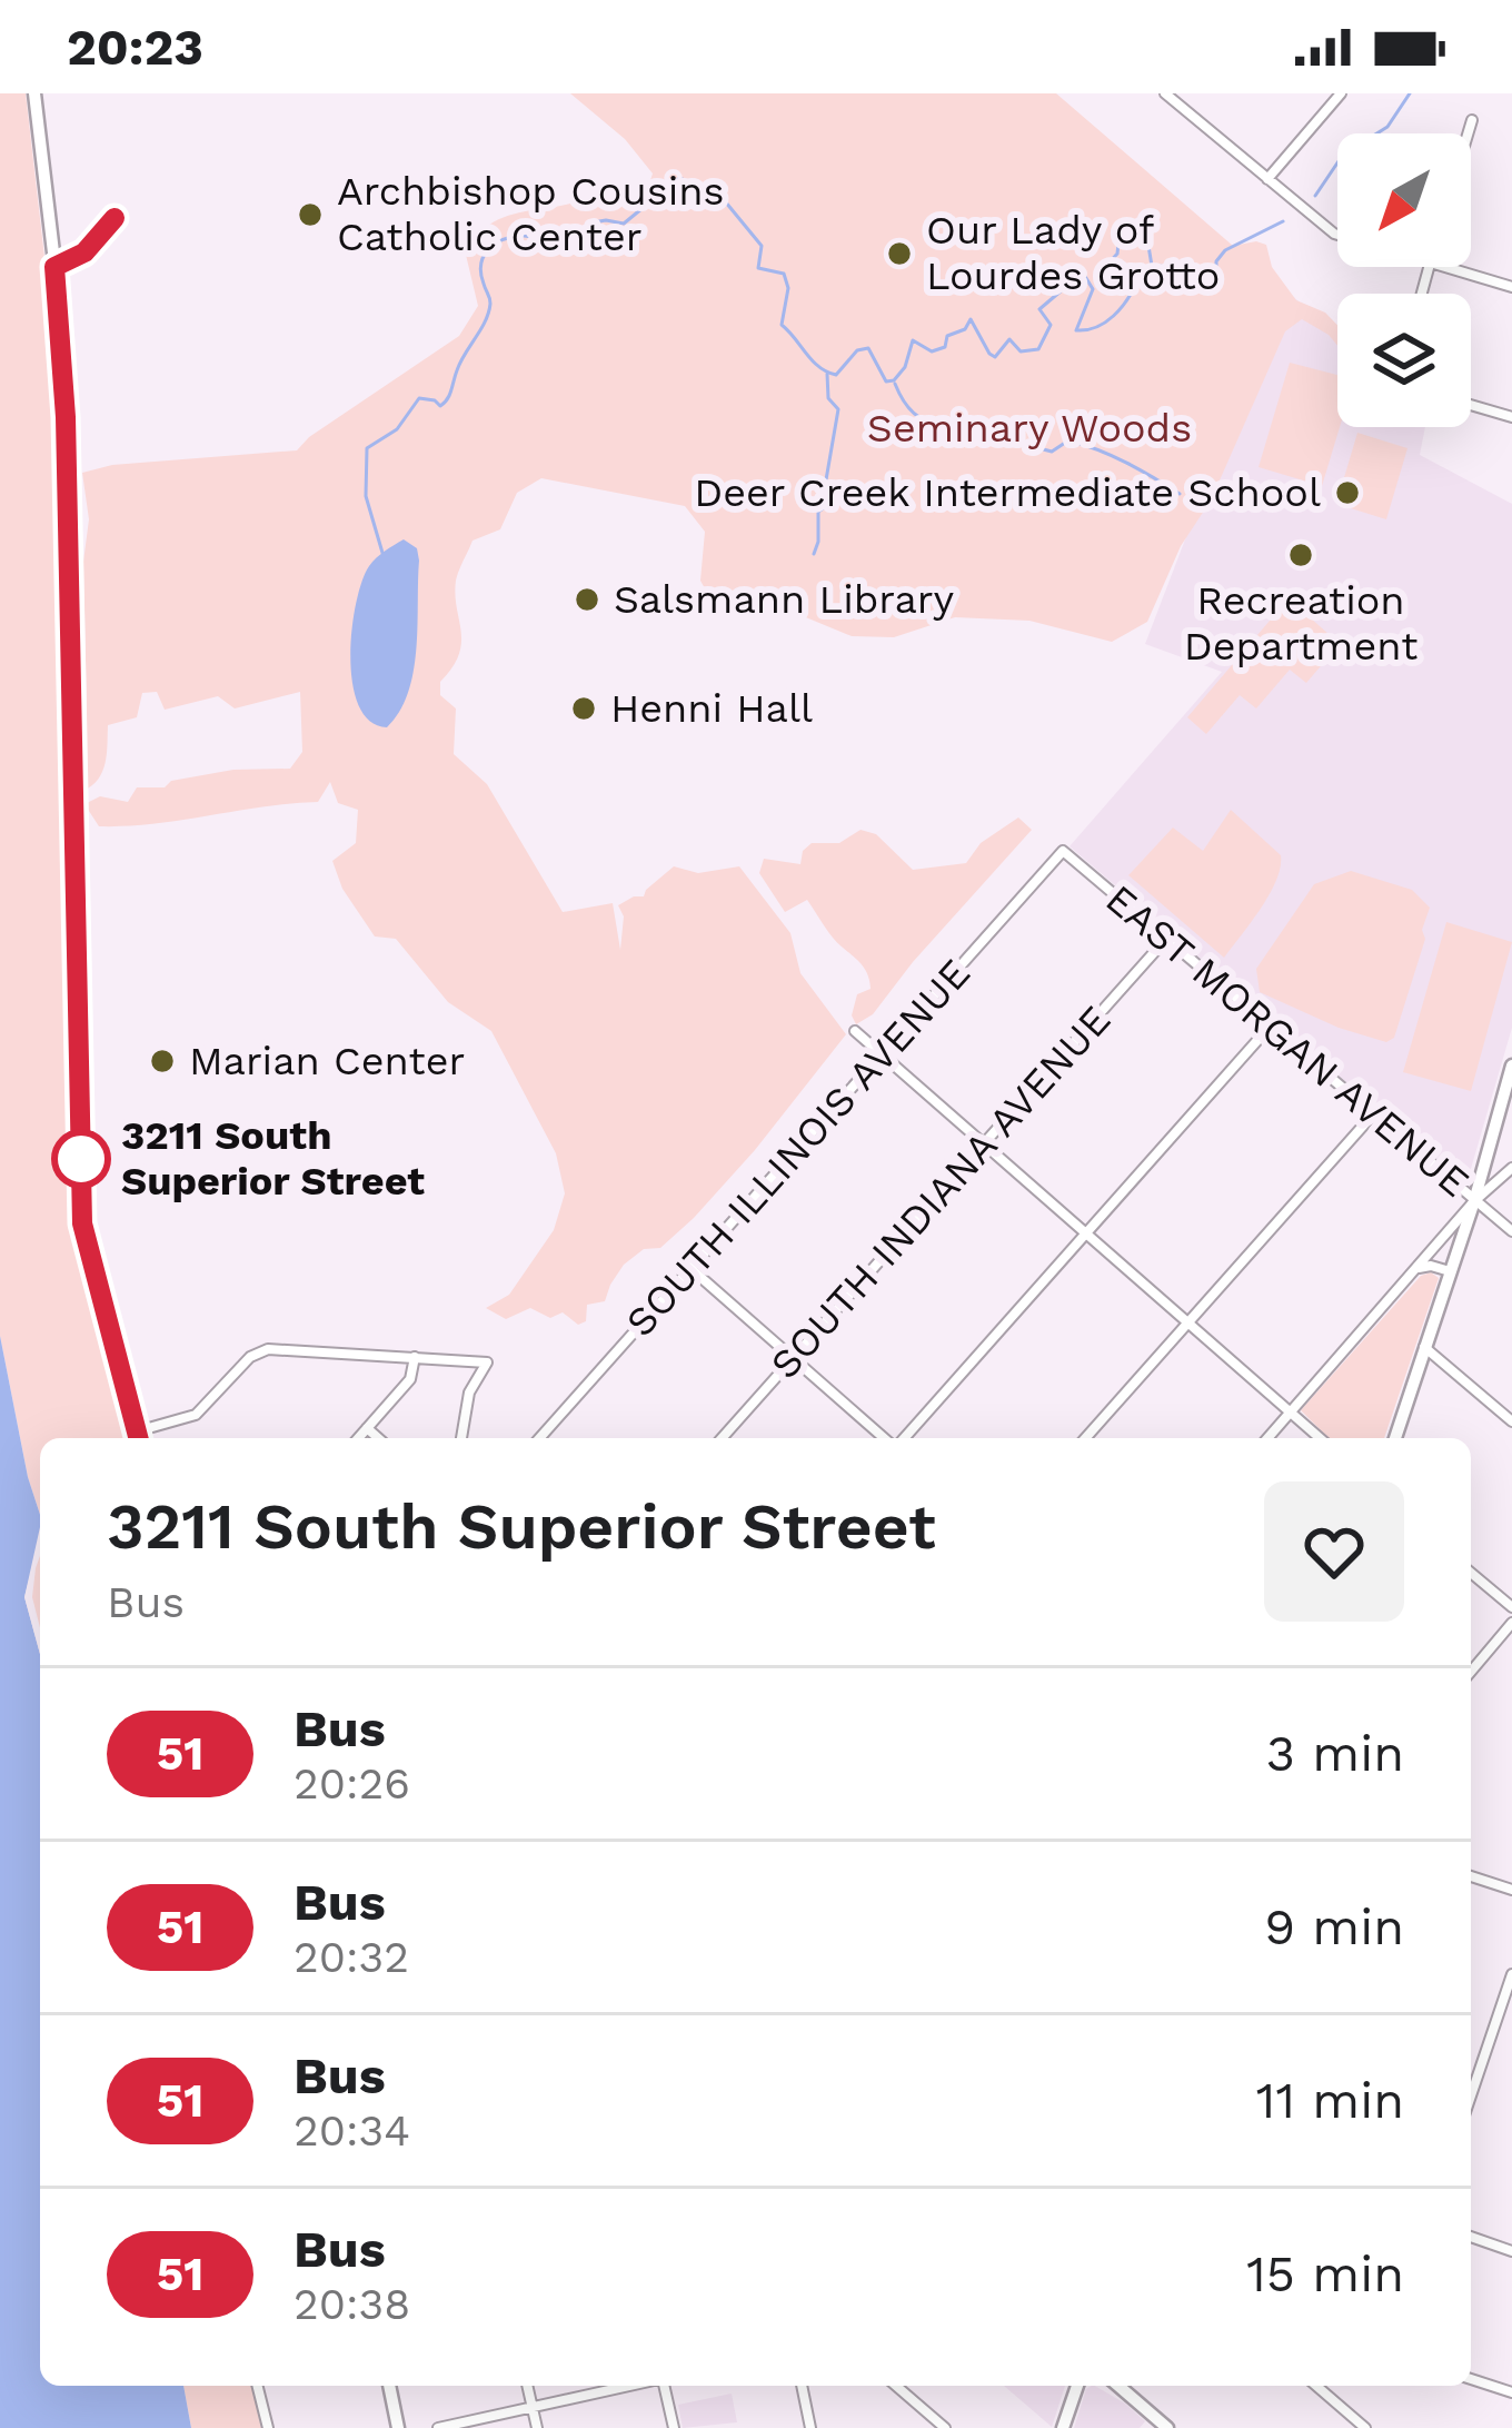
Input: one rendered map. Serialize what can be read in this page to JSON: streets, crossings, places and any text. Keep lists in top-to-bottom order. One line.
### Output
{"streets":{"street":["EAST MORGAN AVENUE","SOUTH ILLINOIS AVENUE","SOUTH INDIANA AVENUE"]},"crossings":[["EAST MORGAN AVENUE","SOUTH ILLINOIS AVENUE"],["EAST MORGAN AVENUE","SOUTH INDIANA AVENUE"]],"parks":["Seminary Woods"],"places":["Archbishop Cousins Catholic Center","Our Lady of Lourdes Grotto","Deer Creek Intermediate School","Recreation Department","Salsmann Library","Henni Hall","Marian Center","3211 South Superior Street"],"lines":["bus line 51"],"north":"bottom left","page":{"status":"20:23","heading":["3211 South Superior Street","Bus"],"list":[{"mark":"51","name":"Bus","note":"20:26","value":"3 min"},{"mark":"51","name":"Bus","note":"20:32","value":"9 min"},{"mark":"51","name":"Bus","note":"20:34","value":"11 min"},{"mark":"51","name":"Bus","note":"20:38","value":"15 min"}]}}
